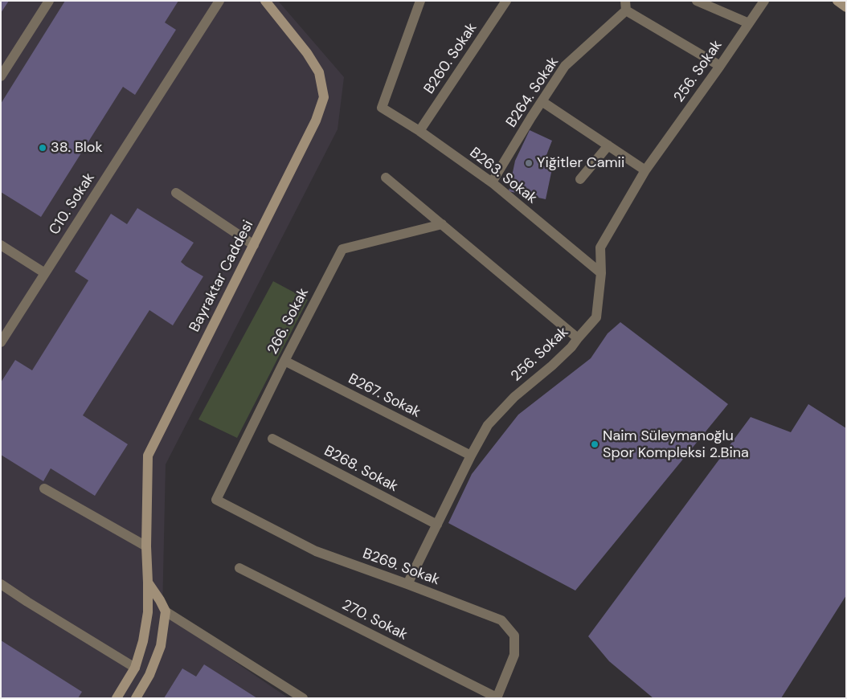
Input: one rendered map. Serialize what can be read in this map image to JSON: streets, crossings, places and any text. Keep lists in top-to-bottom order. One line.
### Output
{"streets":{"main road":["Bayraktar Caddesi"],"street":["B260. Sokak","256. Sokak","B264. Sokak","B263. Sokak","C10. Sokak","266. Sokak","B267. Sokak","B268. Sokak","B269. Sokak","270. Sokak"]},"crossings":[["B260. Sokak","B263. Sokak"],["256. Sokak","B263. Sokak"],["256. Sokak","B267. Sokak"],["256. Sokak","B268. Sokak"],["256. Sokak","B269. Sokak"],["B264. Sokak","B263. Sokak"],["266. Sokak","B267. Sokak"],["266. Sokak","B269. Sokak"],["B269. Sokak","270. Sokak"]],"places":["38. Blok","Yiğitler Camii","Naim Süleymanoğlu Spor Kompleksi 2.Bina"]}
